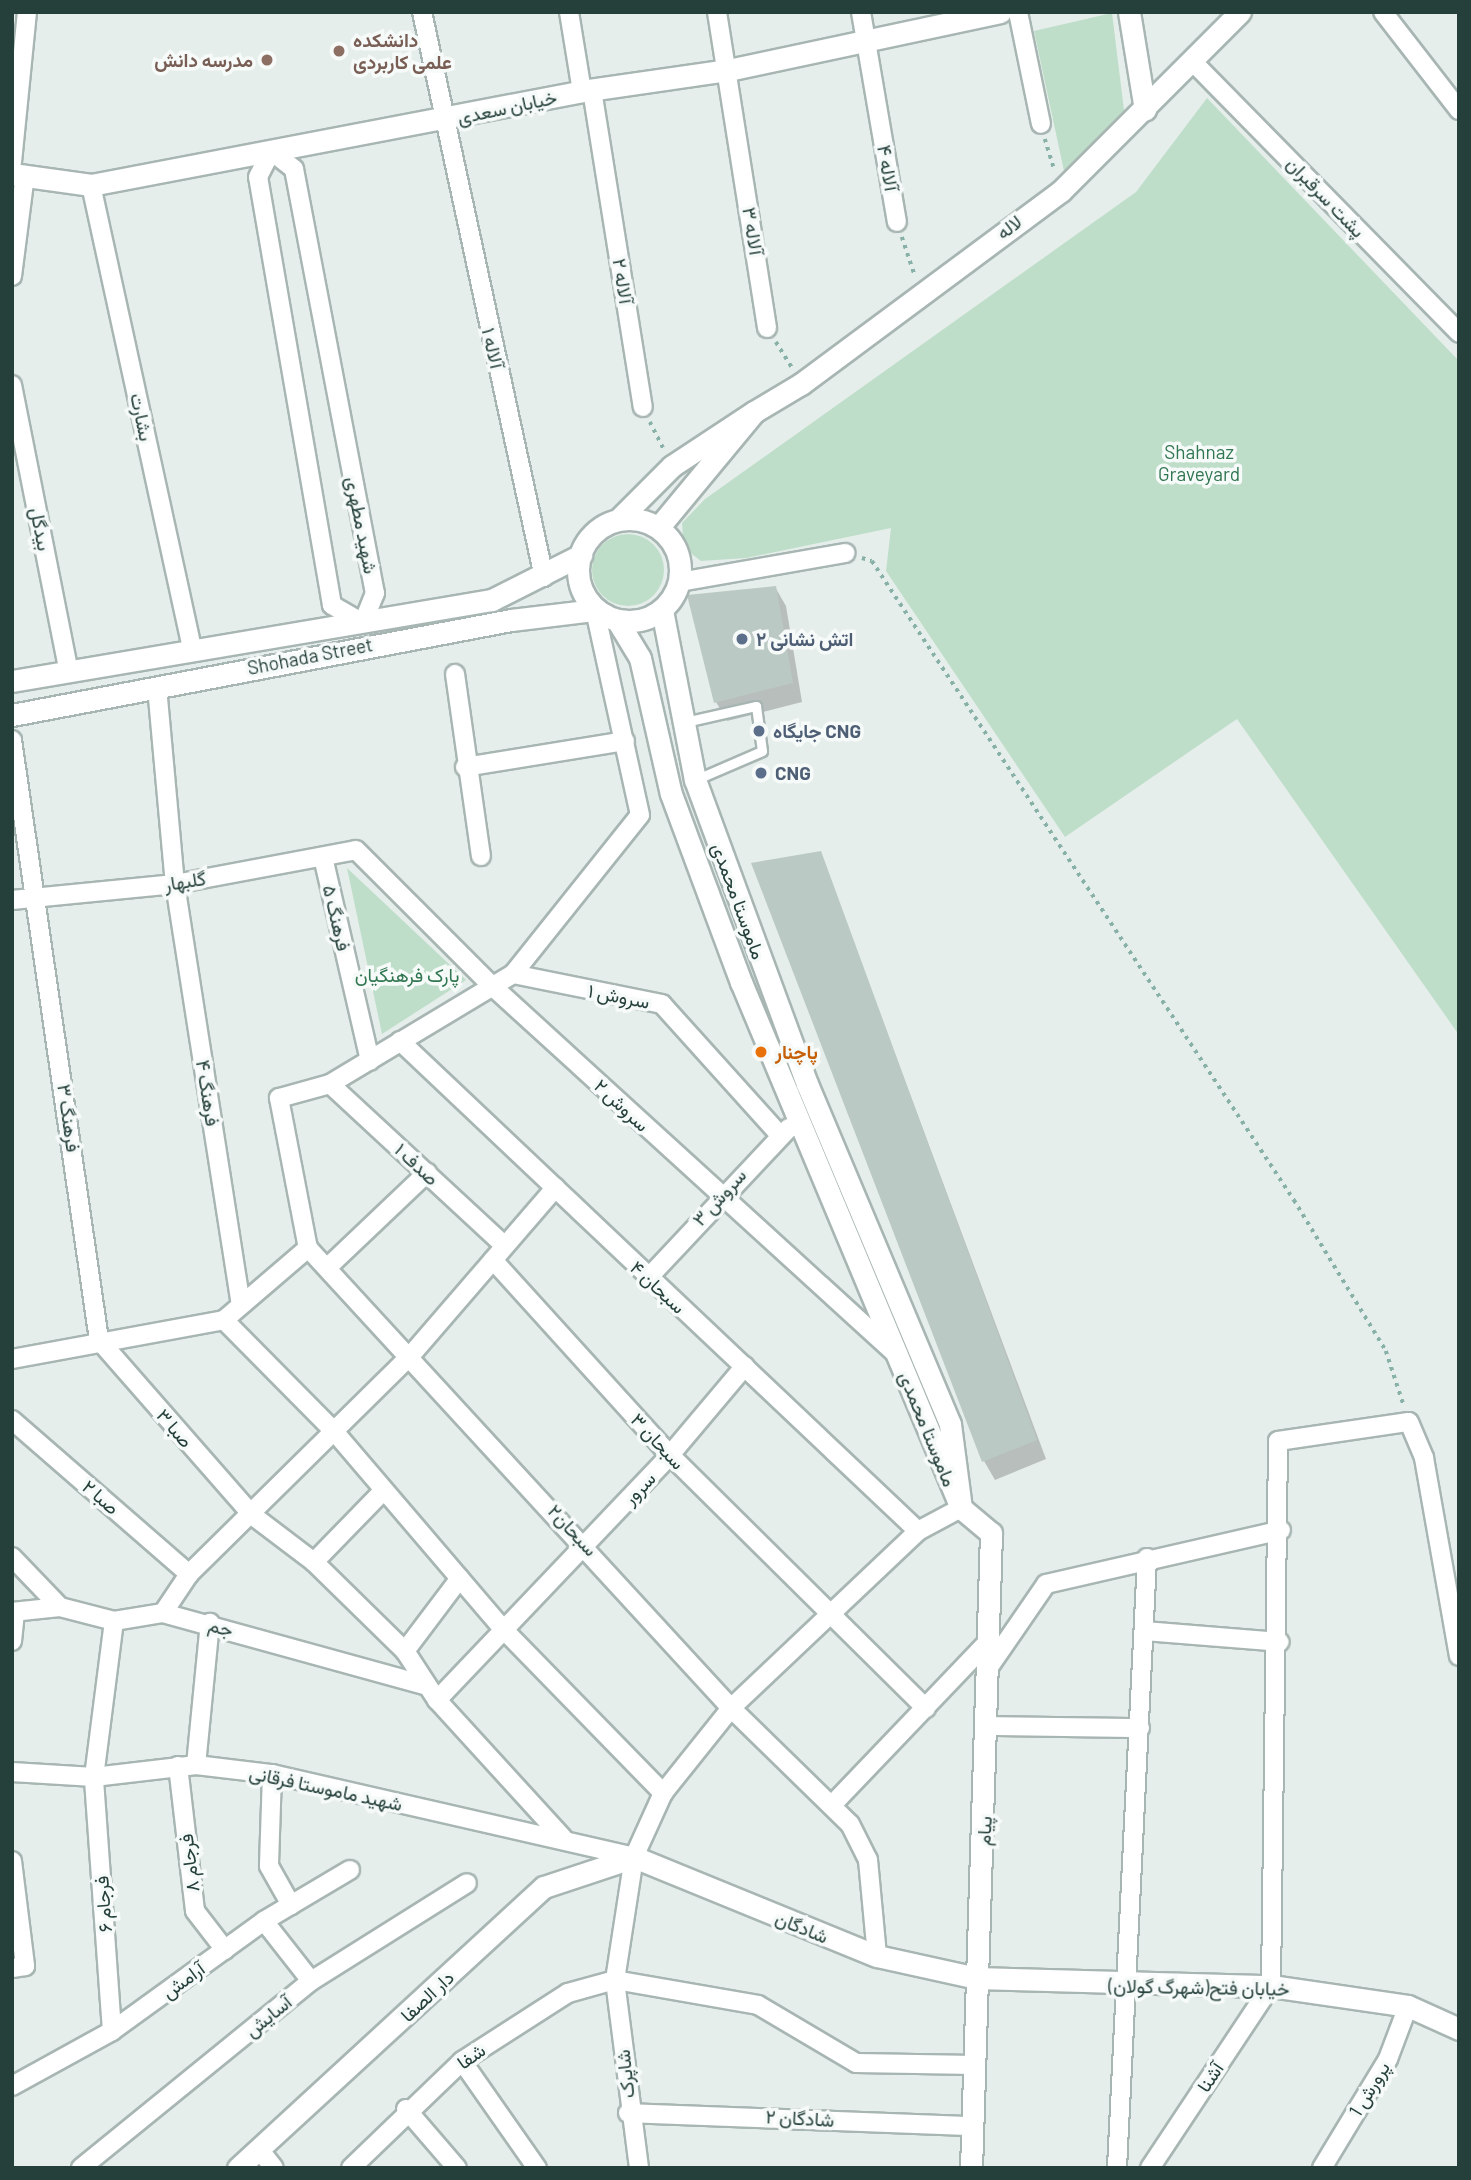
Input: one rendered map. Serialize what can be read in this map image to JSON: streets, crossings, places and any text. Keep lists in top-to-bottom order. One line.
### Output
{"streets":{"main road":["خیابان سعدی","لاله","Shohada Street","ماموستا محمدی","پیام","شادگان","خیابان فتح(شهرگ گولان)","دار الصفا"],"street":["آلاله ۴","پشت سرقبران","آلاله ۳","آلاله ۲","آلاله ۱","بشارت","شهید مطهری","بیدگل","گلبهار","فرهنگ ۵","سروش ۱","فرهنگ ۴","سروش ۲","فرهنگ ۳","صدف ۱","سروش ۳","سبحان ۴","صبا ۳","سبحان ۳","سرور","صبا ۲","سبحان۲","جم","شهید ماموستا فرقانی","فرجام ۸","فرجام ۶","آرامش","آسایش","شفا","شاپرک","آشنا","پرورش 1","شادگان ۲"]},"crossings":[["خیابان سعدی","آلاله ۴"],["خیابان سعدی","آلاله ۳"],["خیابان سعدی","آلاله ۲"],["خیابان سعدی","آلاله ۱"],["خیابان سعدی","بشارت"],["خیابان سعدی","شهید مطهری"],["پشت سرقبران","لاله"],["لاله","Shohada Street"],["لاله","ماموستا محمدی"],["آلاله ۱","Shohada Street"],["بشارت","Shohada Street"],["شهید مطهری","Shohada Street"],["بیدگل","Shohada Street"],["Shohada Street","ماموستا محمدی"],["Shohada Street","فرهنگ ۴"],["گلبهار","فرهنگ ۵"],["گلبهار","فرهنگ ۴"],["گلبهار","سروش ۲"],["گلبهار","فرهنگ ۳"],["ماموستا محمدی","سروش ۱"],["ماموستا محمدی","سروش ۲"],["ماموستا محمدی","سروش ۳"],["ماموستا محمدی","پیام"],["ماموستا محمدی","شاپرک"],["سروش ۱","سروش ۳"],["سروش ۲","سروش ۳"],["فرهنگ ۳","صبا ۳"],["سروش ۳","سبحان ۴"],["سبحان ۴","سرور"],["سبحان ۴","شاپرک"],["صبا ۳","سرور"],["صبا ۳","جم"],["صبا ۳","شهید ماموستا فرقانی"],["سبحان ۳","سرور"],["سبحان ۳","شاپرک"],["سرور","سبحان۲"],["سبحان۲","شادگان"],["سبحان۲","شاپرک"],["جم","فرجام ۸"],["جم","فرجام ۶"],["شهید ماموستا فرقانی","فرجام ۸"],["شهید ماموستا فرقانی","فرجام ۶"],["شهید ماموستا فرقانی","شادگان"],["شهید ماموستا فرقانی","دار الصفا"],["شهید ماموستا فرقانی","شاپرک"],["پیام","شادگان"],["پیام","خیابان فتح(شهرگ گولان)"],["پیام","شاپرک"],["پیام","شادگان ۲"],["فرجام ۸","آرامش"],["فرجام ۶","آرامش"],["شادگان","خیابان فتح(شهرگ گولان)"],["شادگان","دار الصفا"],["شادگان","شاپرک"],["خیابان فتح(شهرگ گولان)","آشنا"],["خیابان فتح(شهرگ گولان)","پرورش 1"],["دار الصفا","شاپرک"],["شفا","شاپرک"],["شاپرک","شادگان ۲"]],"parks":["Shahnaz Graveyard","پارک فرهنگیان"],"places":["دانشکده علمی کاربردی","مدرسه دانش","اتش نشانی ۲","جایگاه CNG","CNG","پاچنار"]}
